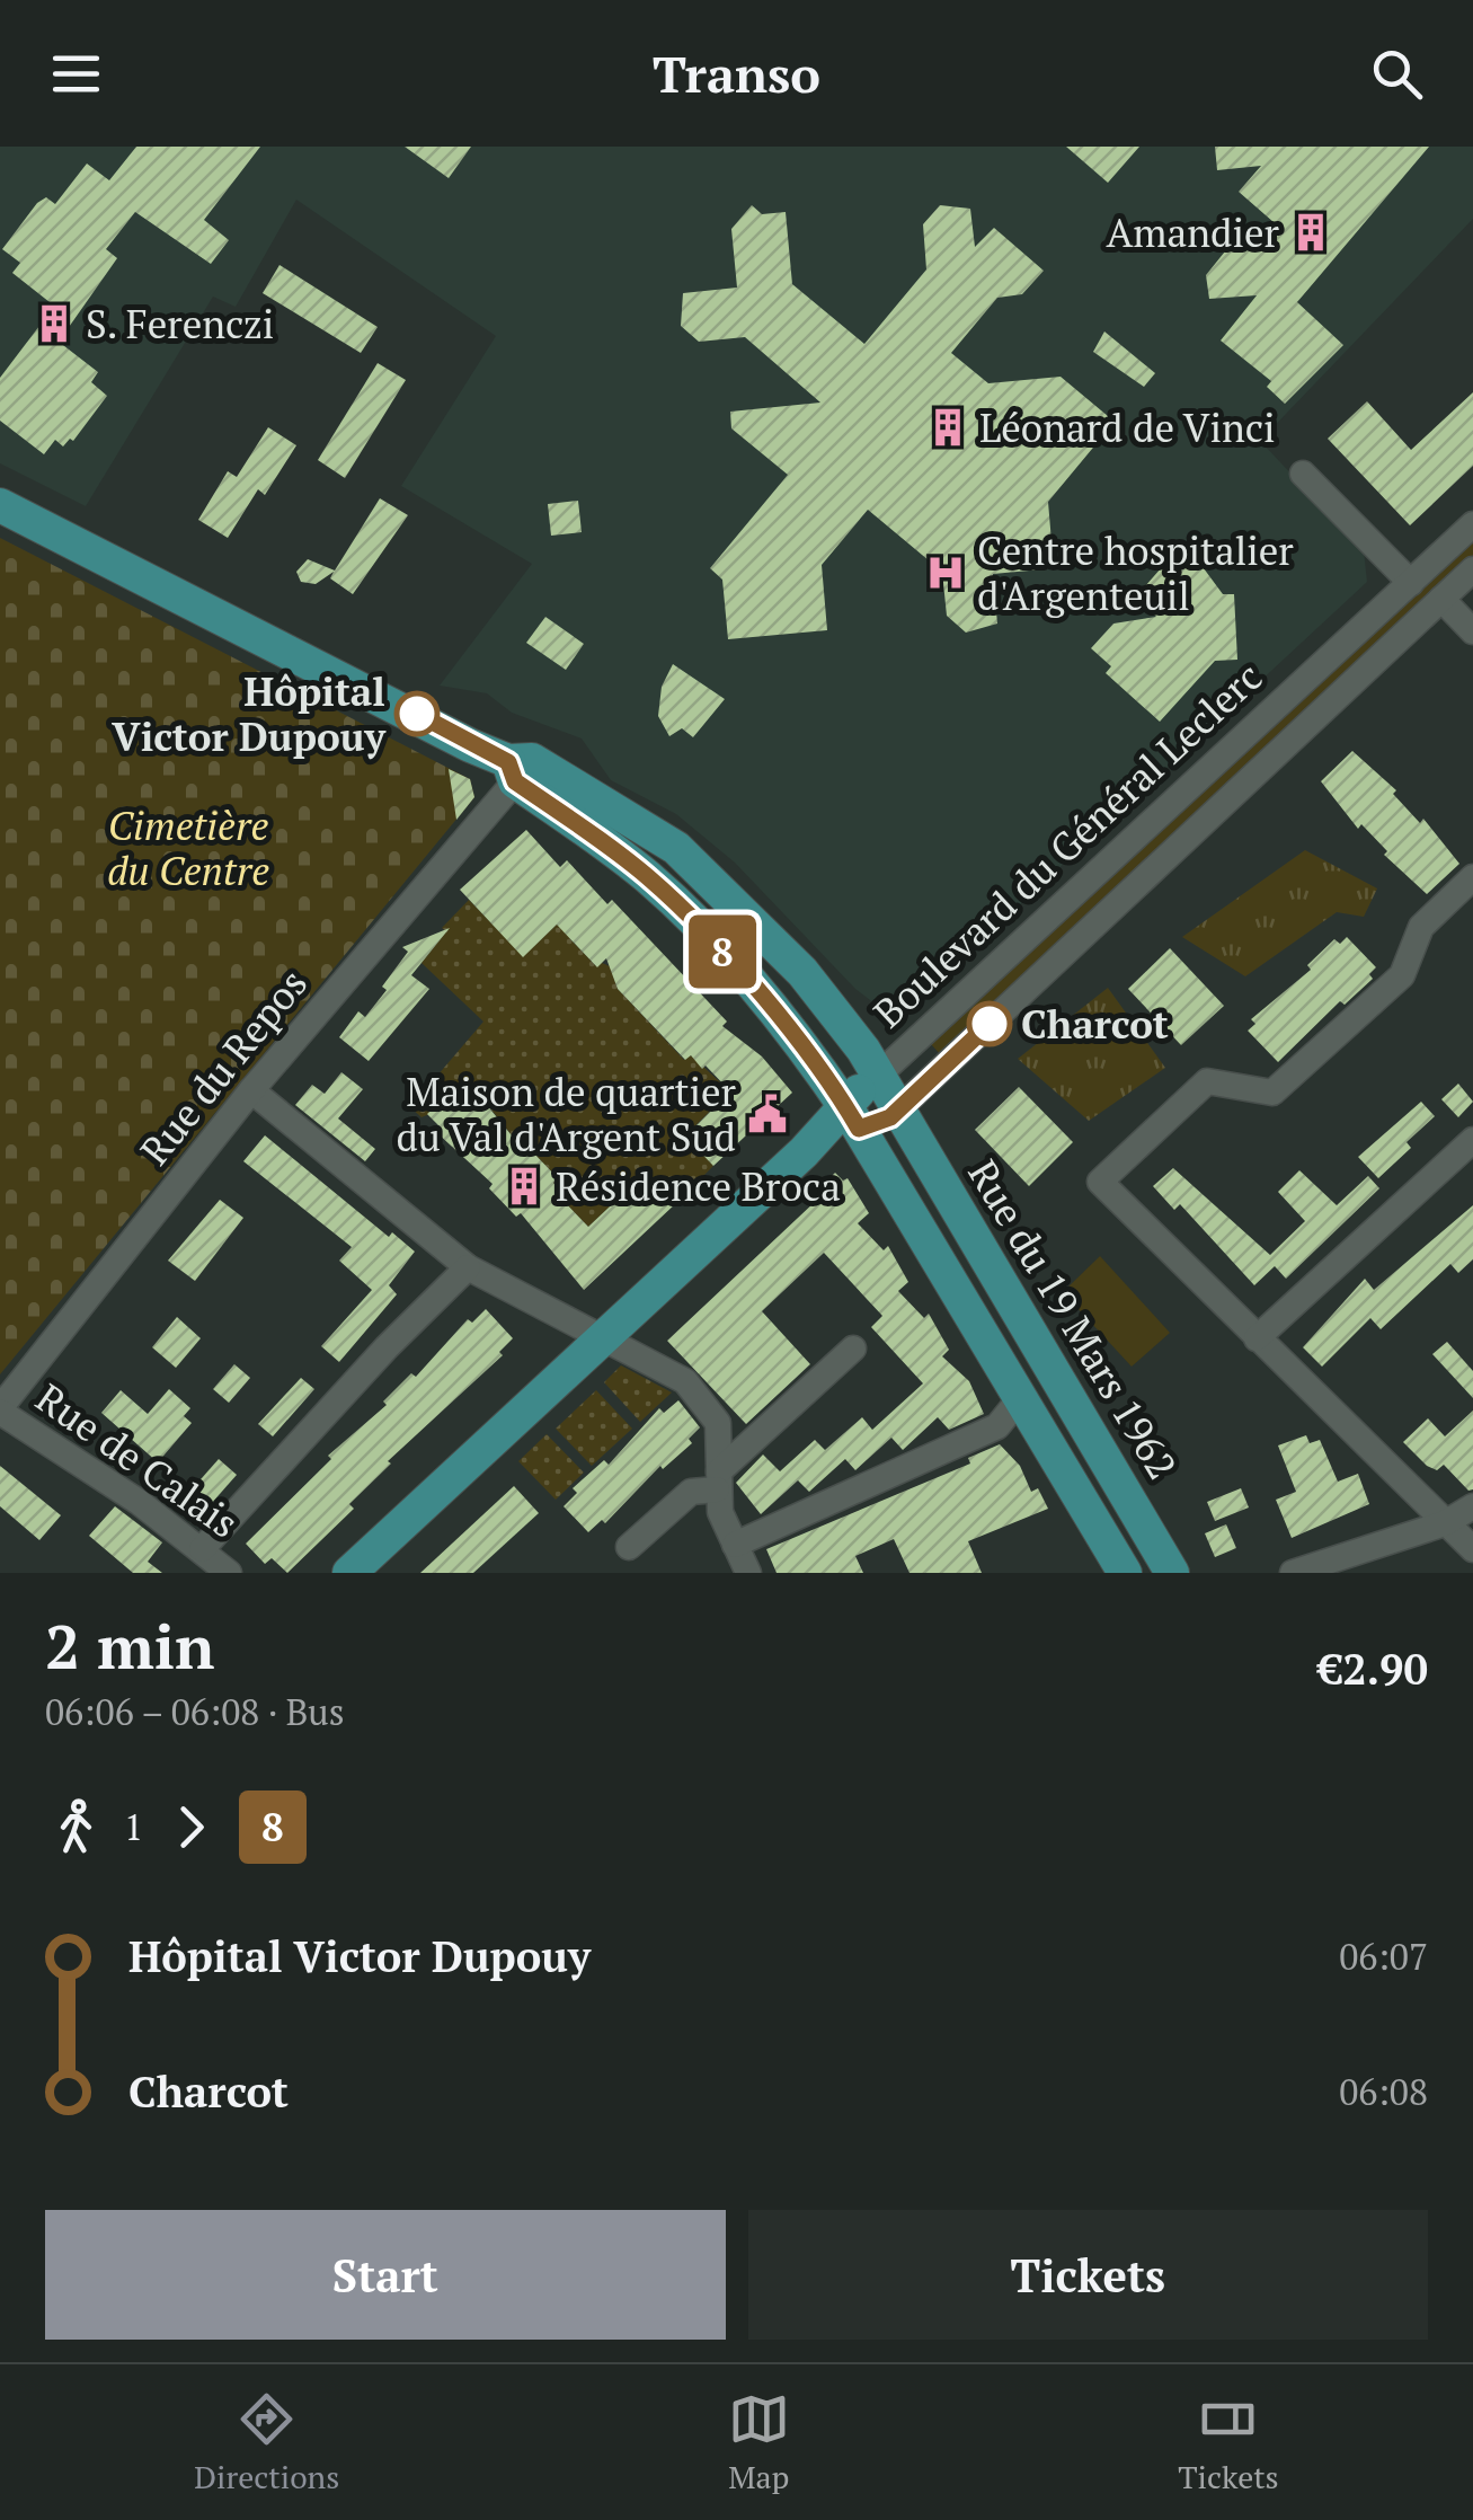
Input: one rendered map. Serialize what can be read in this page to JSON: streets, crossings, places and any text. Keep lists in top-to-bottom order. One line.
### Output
{"streets":{"main road":["Boulevard du Général Leclerc","Rue du 19 Mars 1962"],"street":["Rue du Repos","Rue de Calais"]},"crossings":[["Boulevard du Général Leclerc","Rue du 19 Mars 1962"],["Rue du Repos","Rue du 19 Mars 1962"],["Rue du Repos","Rue de Calais"]],"parks":["Cimetière du Centre"],"places":{"building":["Amandier","S. Ferenczi","Léonard de Vinci","Résidence Broca"],"hospital":["Centre hospitalier d'Argenteuil"],"other":["Hôpital Victor Dupouy","Charcot"],"public building":["Maison de quartier du Val d'Argent Sud"]},"lines":["bus line 8"],"page":{"header":"Transo","on_map":"8","heading":["2 min","06:06 – 06:08 · Bus","€2.90"],"legs":["1","8"],"list":[{"name":"Hôpital Victor Dupouy","value":"06:07"},{"name":"Charcot","value":"06:08"}],"buttons":["Start","Tickets"],"tabs":["Directions","Map","Tickets"]}}
